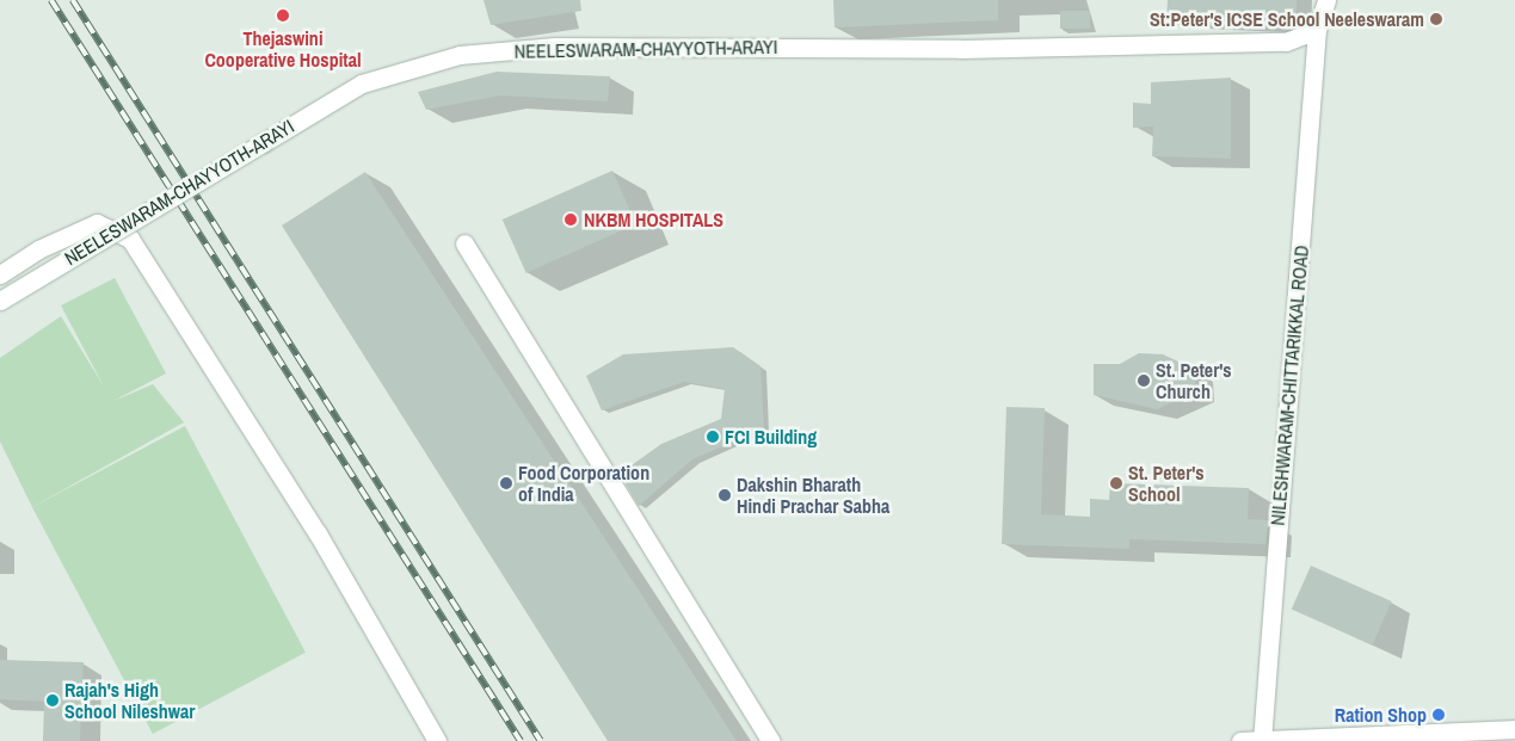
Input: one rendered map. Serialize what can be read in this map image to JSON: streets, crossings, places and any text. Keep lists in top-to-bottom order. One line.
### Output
{"streets":{"main road":["NEELESWARAM-CHAYYOTH-ARAYI","NILESHWARAM-CHITTARIKKAL ROAD"]},"crossings":[["NEELESWARAM-CHAYYOTH-ARAYI","NILESHWARAM-CHITTARIKKAL ROAD"]],"places":["Thejaswini Cooperative Hospital","St:Peter's ICSE School Neeleswaram","NKBM HOSPITALS","St. Peter's Church","FCI Building","Food Corporation of India","St. Peter's School","Dakshin Bharath Hindi Prachar Sabha","Rajah's High School Nileshwar","Ration Shop"]}
